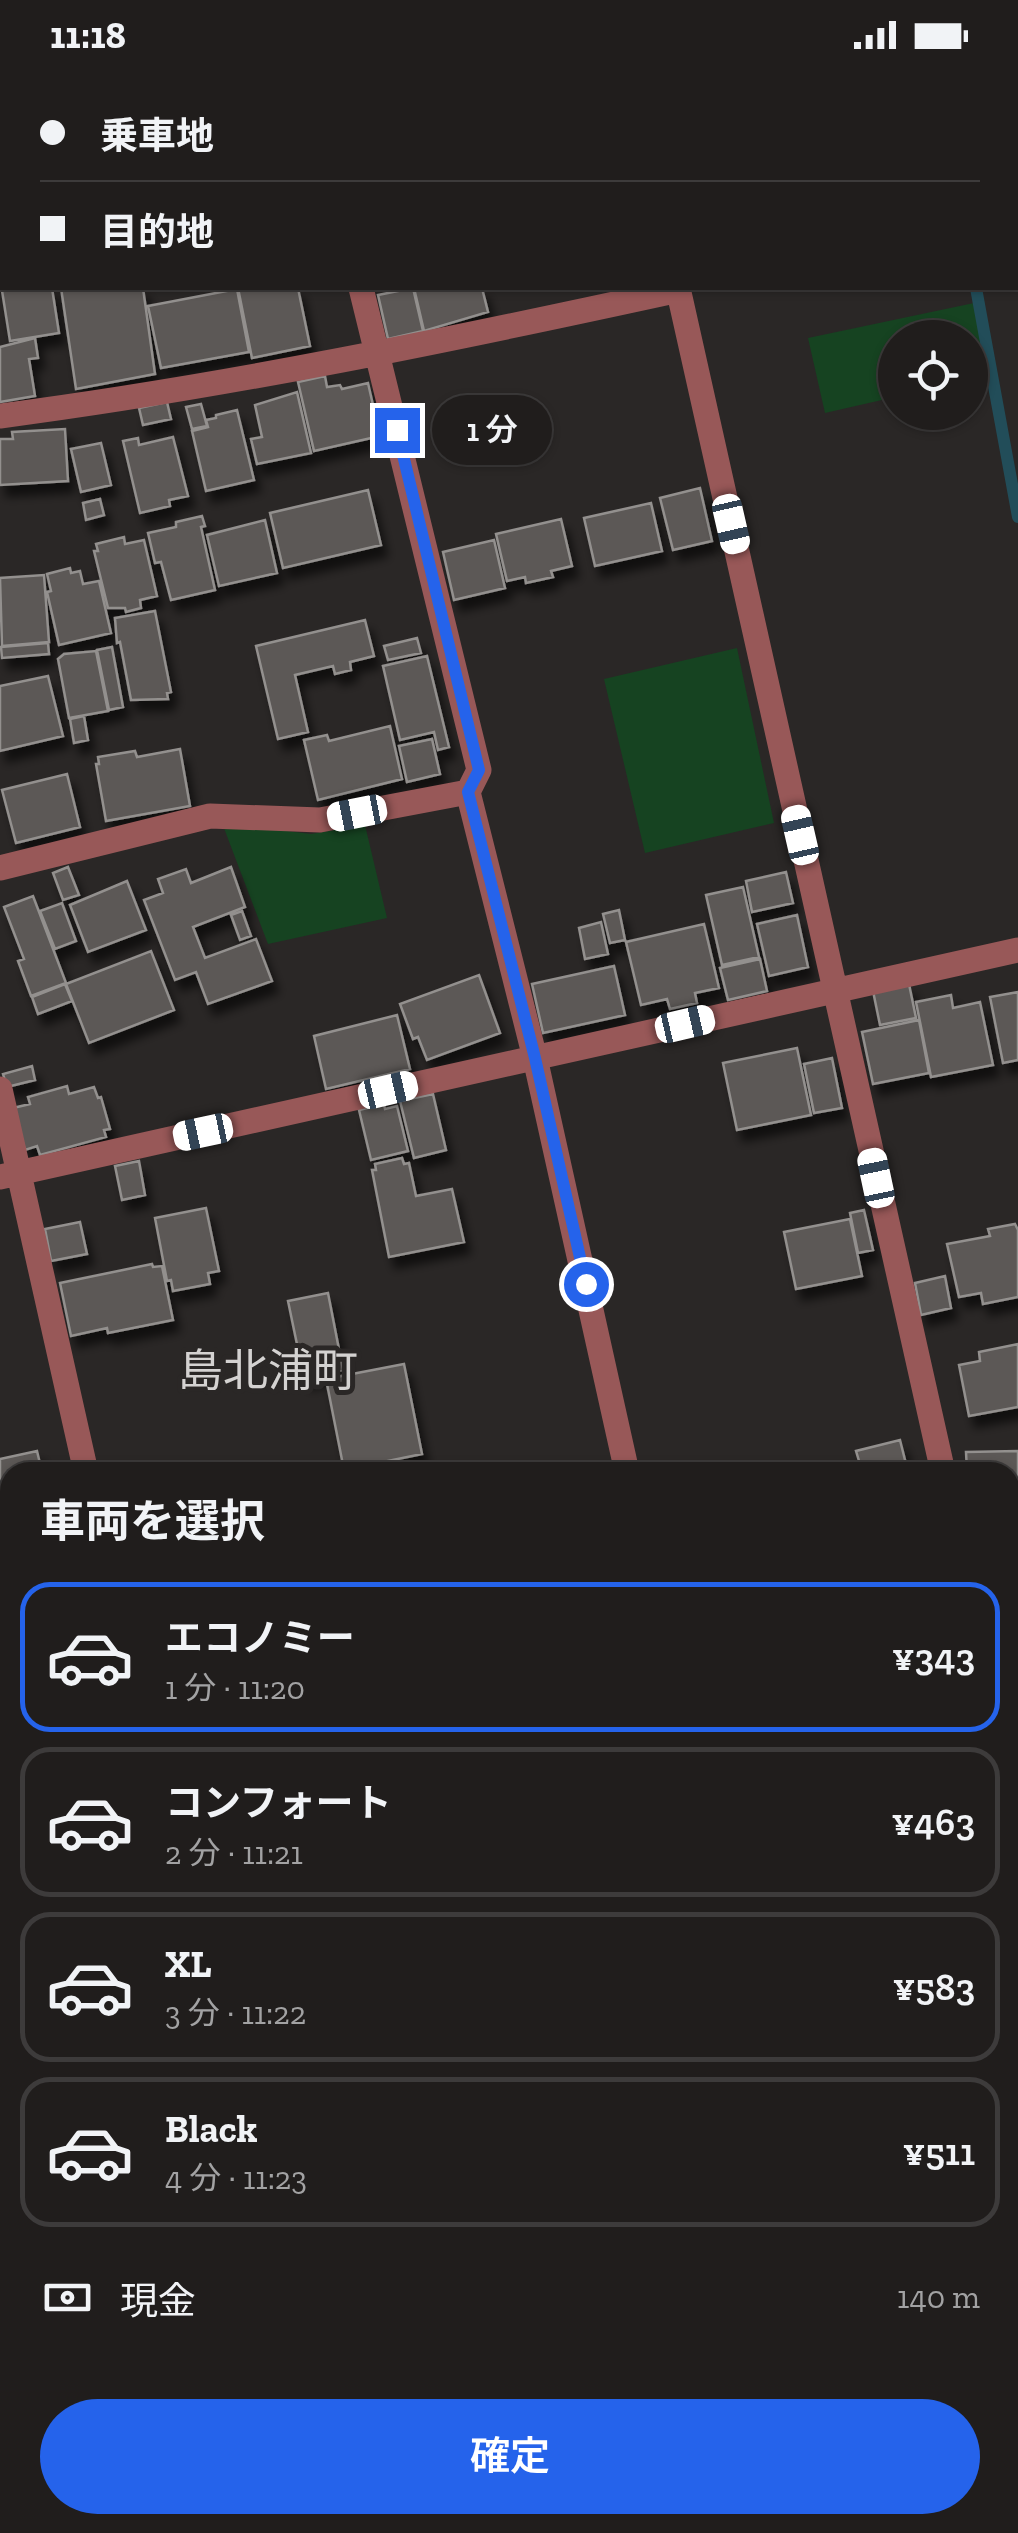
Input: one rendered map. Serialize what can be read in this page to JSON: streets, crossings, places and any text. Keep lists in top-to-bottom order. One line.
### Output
{"districts":["島北浦町"],"page":{"status":"11:18","banner":["乗車地","目的地"],"bubble":"1 分","heading":"車両を選択","list":[{"name":"エコノミー","note":"1 分 · 11:20","value":"¥343"},{"name":"コンフォート","note":"2 分 · 11:21","value":"¥463"},{"name":"XL","note":"3 分 · 11:22","value":"¥583"},{"name":"Black","note":"4 分 · 11:23","value":"¥511"}],"pay":["現金","140 m"],"buttons":"確定"}}
